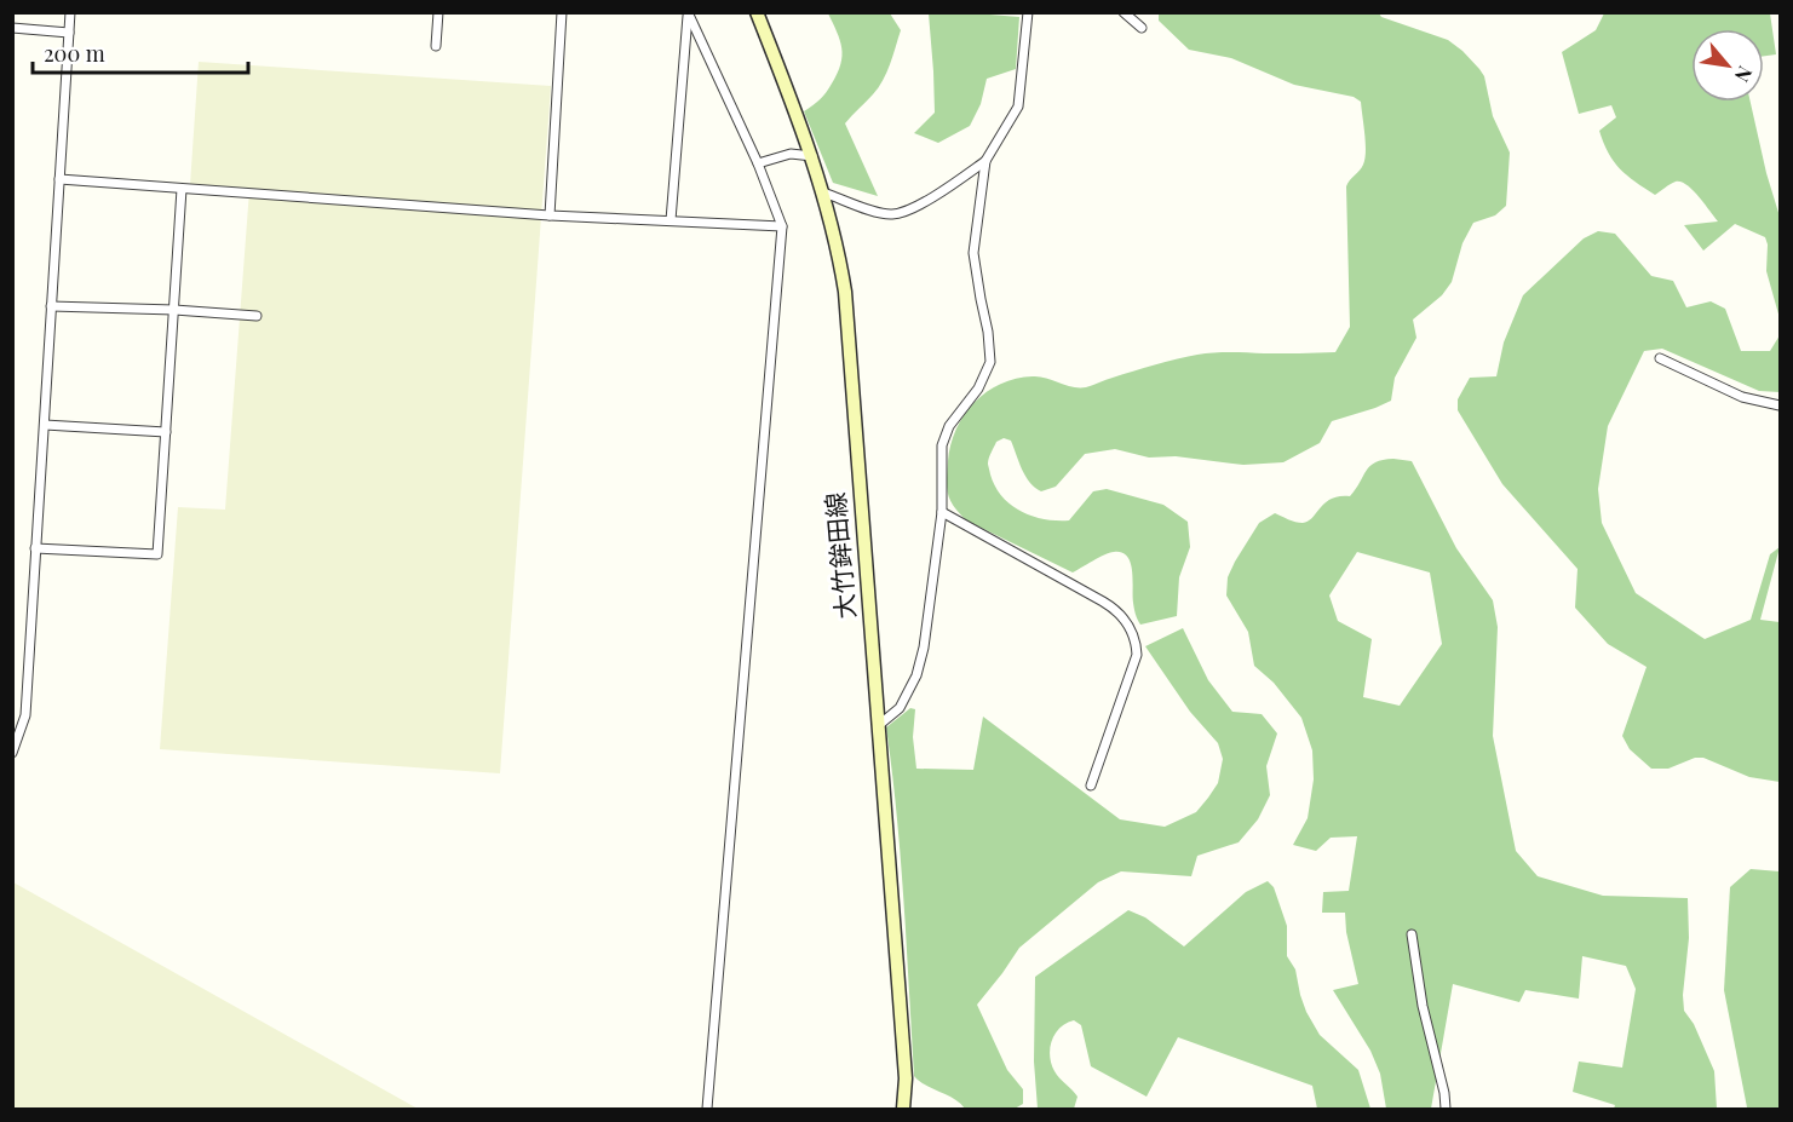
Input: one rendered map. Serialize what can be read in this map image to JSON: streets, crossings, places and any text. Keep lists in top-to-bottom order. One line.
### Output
{"streets":{"main road":["大竹鉾田線"]},"scale_bar":"200 m","north":"bottom right"}
